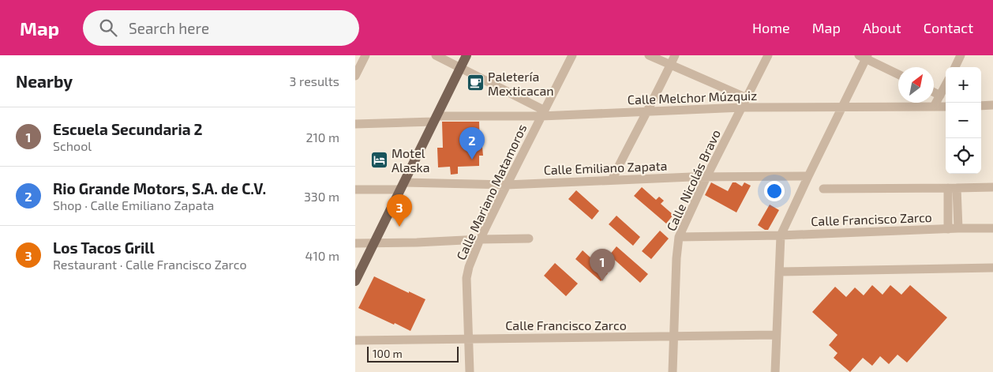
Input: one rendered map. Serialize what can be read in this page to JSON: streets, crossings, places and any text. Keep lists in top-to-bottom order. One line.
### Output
{"streets":{"street":["Calle Melchor Múzquiz","Calle Emiliano Zapata","Calle Nicolás Bravo","Calle Mariano Matamoros","Calle Francisco Zarco"]},"crossings":[["Calle Melchor Múzquiz","Calle Nicolás Bravo"],["Calle Melchor Múzquiz","Calle Mariano Matamoros"],["Calle Emiliano Zapata","Calle Nicolás Bravo"],["Calle Emiliano Zapata","Calle Mariano Matamoros"],["Calle Nicolás Bravo","Calle Francisco Zarco"],["Calle Mariano Matamoros","Calle Francisco Zarco"]],"places":{"cafe":["Paletería Mexticacan"],"hotel":["Motel Alaska"]},"scale_bar":"100 m","north":"top right","page":{"header":"Map","search":"Search here","nav":["Home","Map","About","Contact"],"heading":["Nearby","3 results"],"map_buttons":["+","−"],"list":[{"mark":"1","name":"Escuela Secundaria 2","note":"School","value":"210 m"},{"mark":"2","name":"Rio Grande Motors, S.A. de C.V.","note":"Shop · Calle Emiliano Zapata","value":"330 m"},{"mark":"3","name":"Los Tacos Grill","note":"Restaurant · Calle Francisco Zarco","value":"410 m"}],"pins":["2","3","1"],"scale":"100 m"}}
